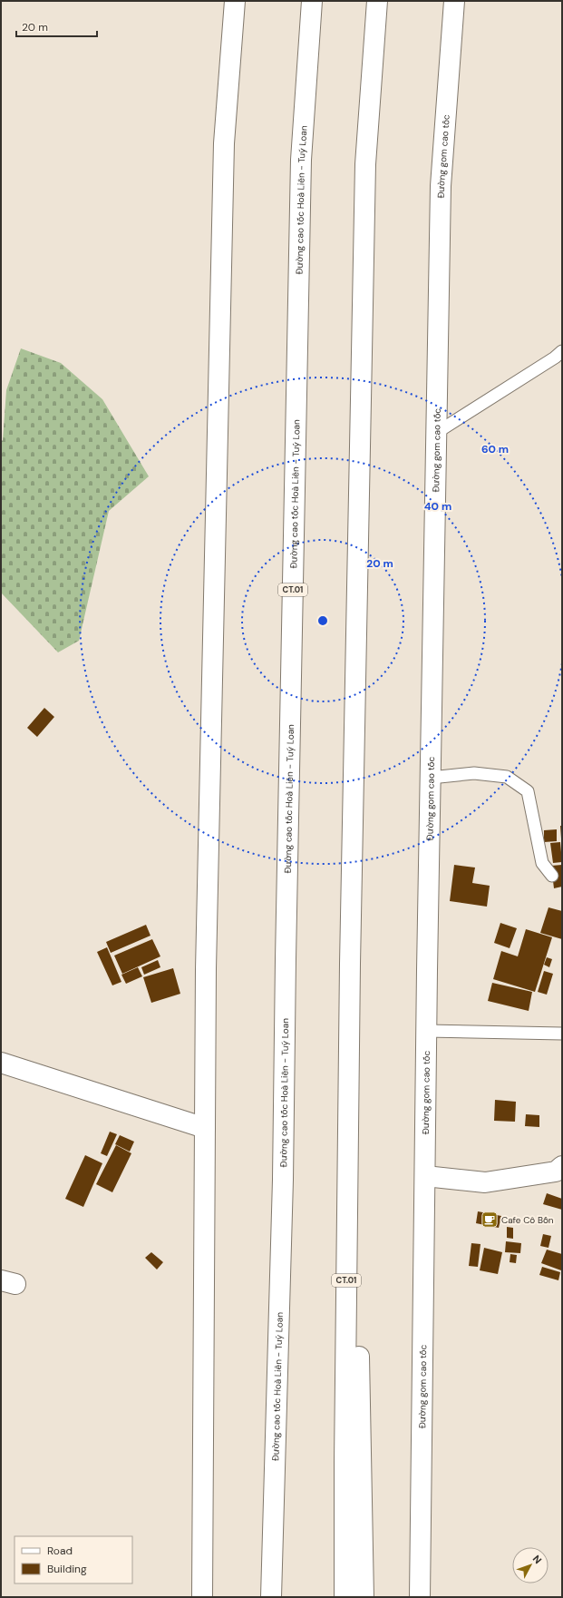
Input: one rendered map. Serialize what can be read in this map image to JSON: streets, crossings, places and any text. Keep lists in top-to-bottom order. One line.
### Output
{"streets":{"main road":["Đường gom cao tốc","Đường cao tốc Hoà Liên - Tuý Loan","CT.01"]},"places":{"cafe":["Cafe Cô Bốn"]},"legend":["Road","Building"],"scale_bar":"20 m","north":"top right","rings":["60 m","40 m","20 m"]}
